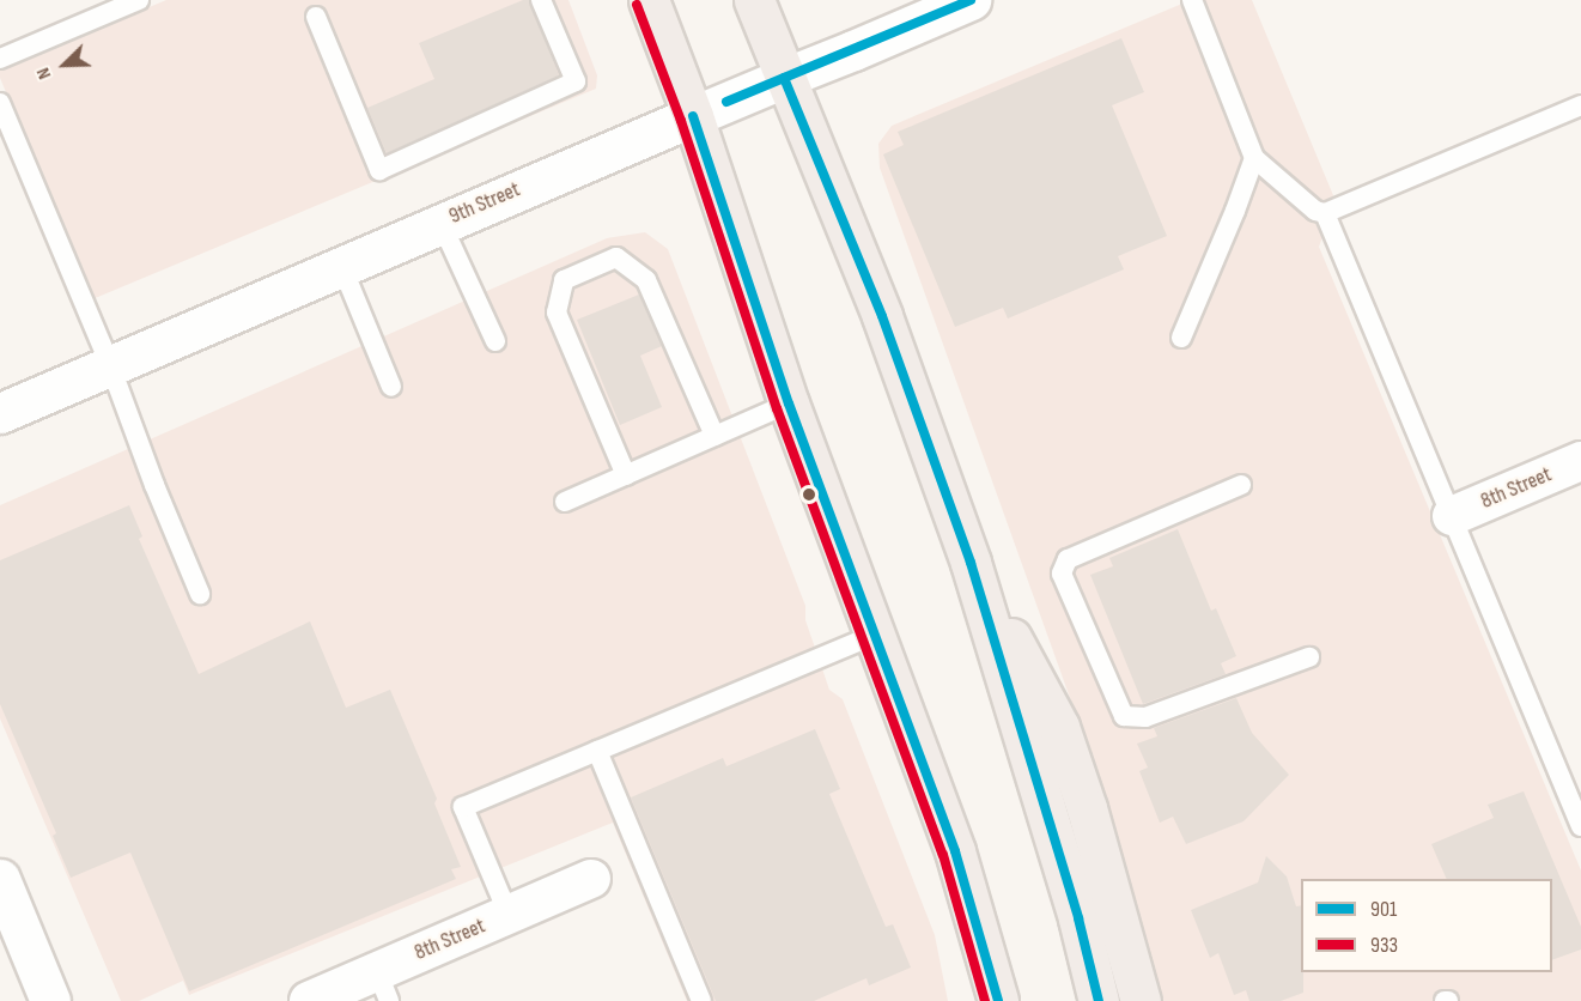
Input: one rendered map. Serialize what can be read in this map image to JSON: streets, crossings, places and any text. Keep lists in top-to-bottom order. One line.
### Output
{"streets":{"street":["9th Street","8th Street"]},"lines":["transit line 901","transit line 933"],"legend":["901","933"],"north":"bottom left"}
